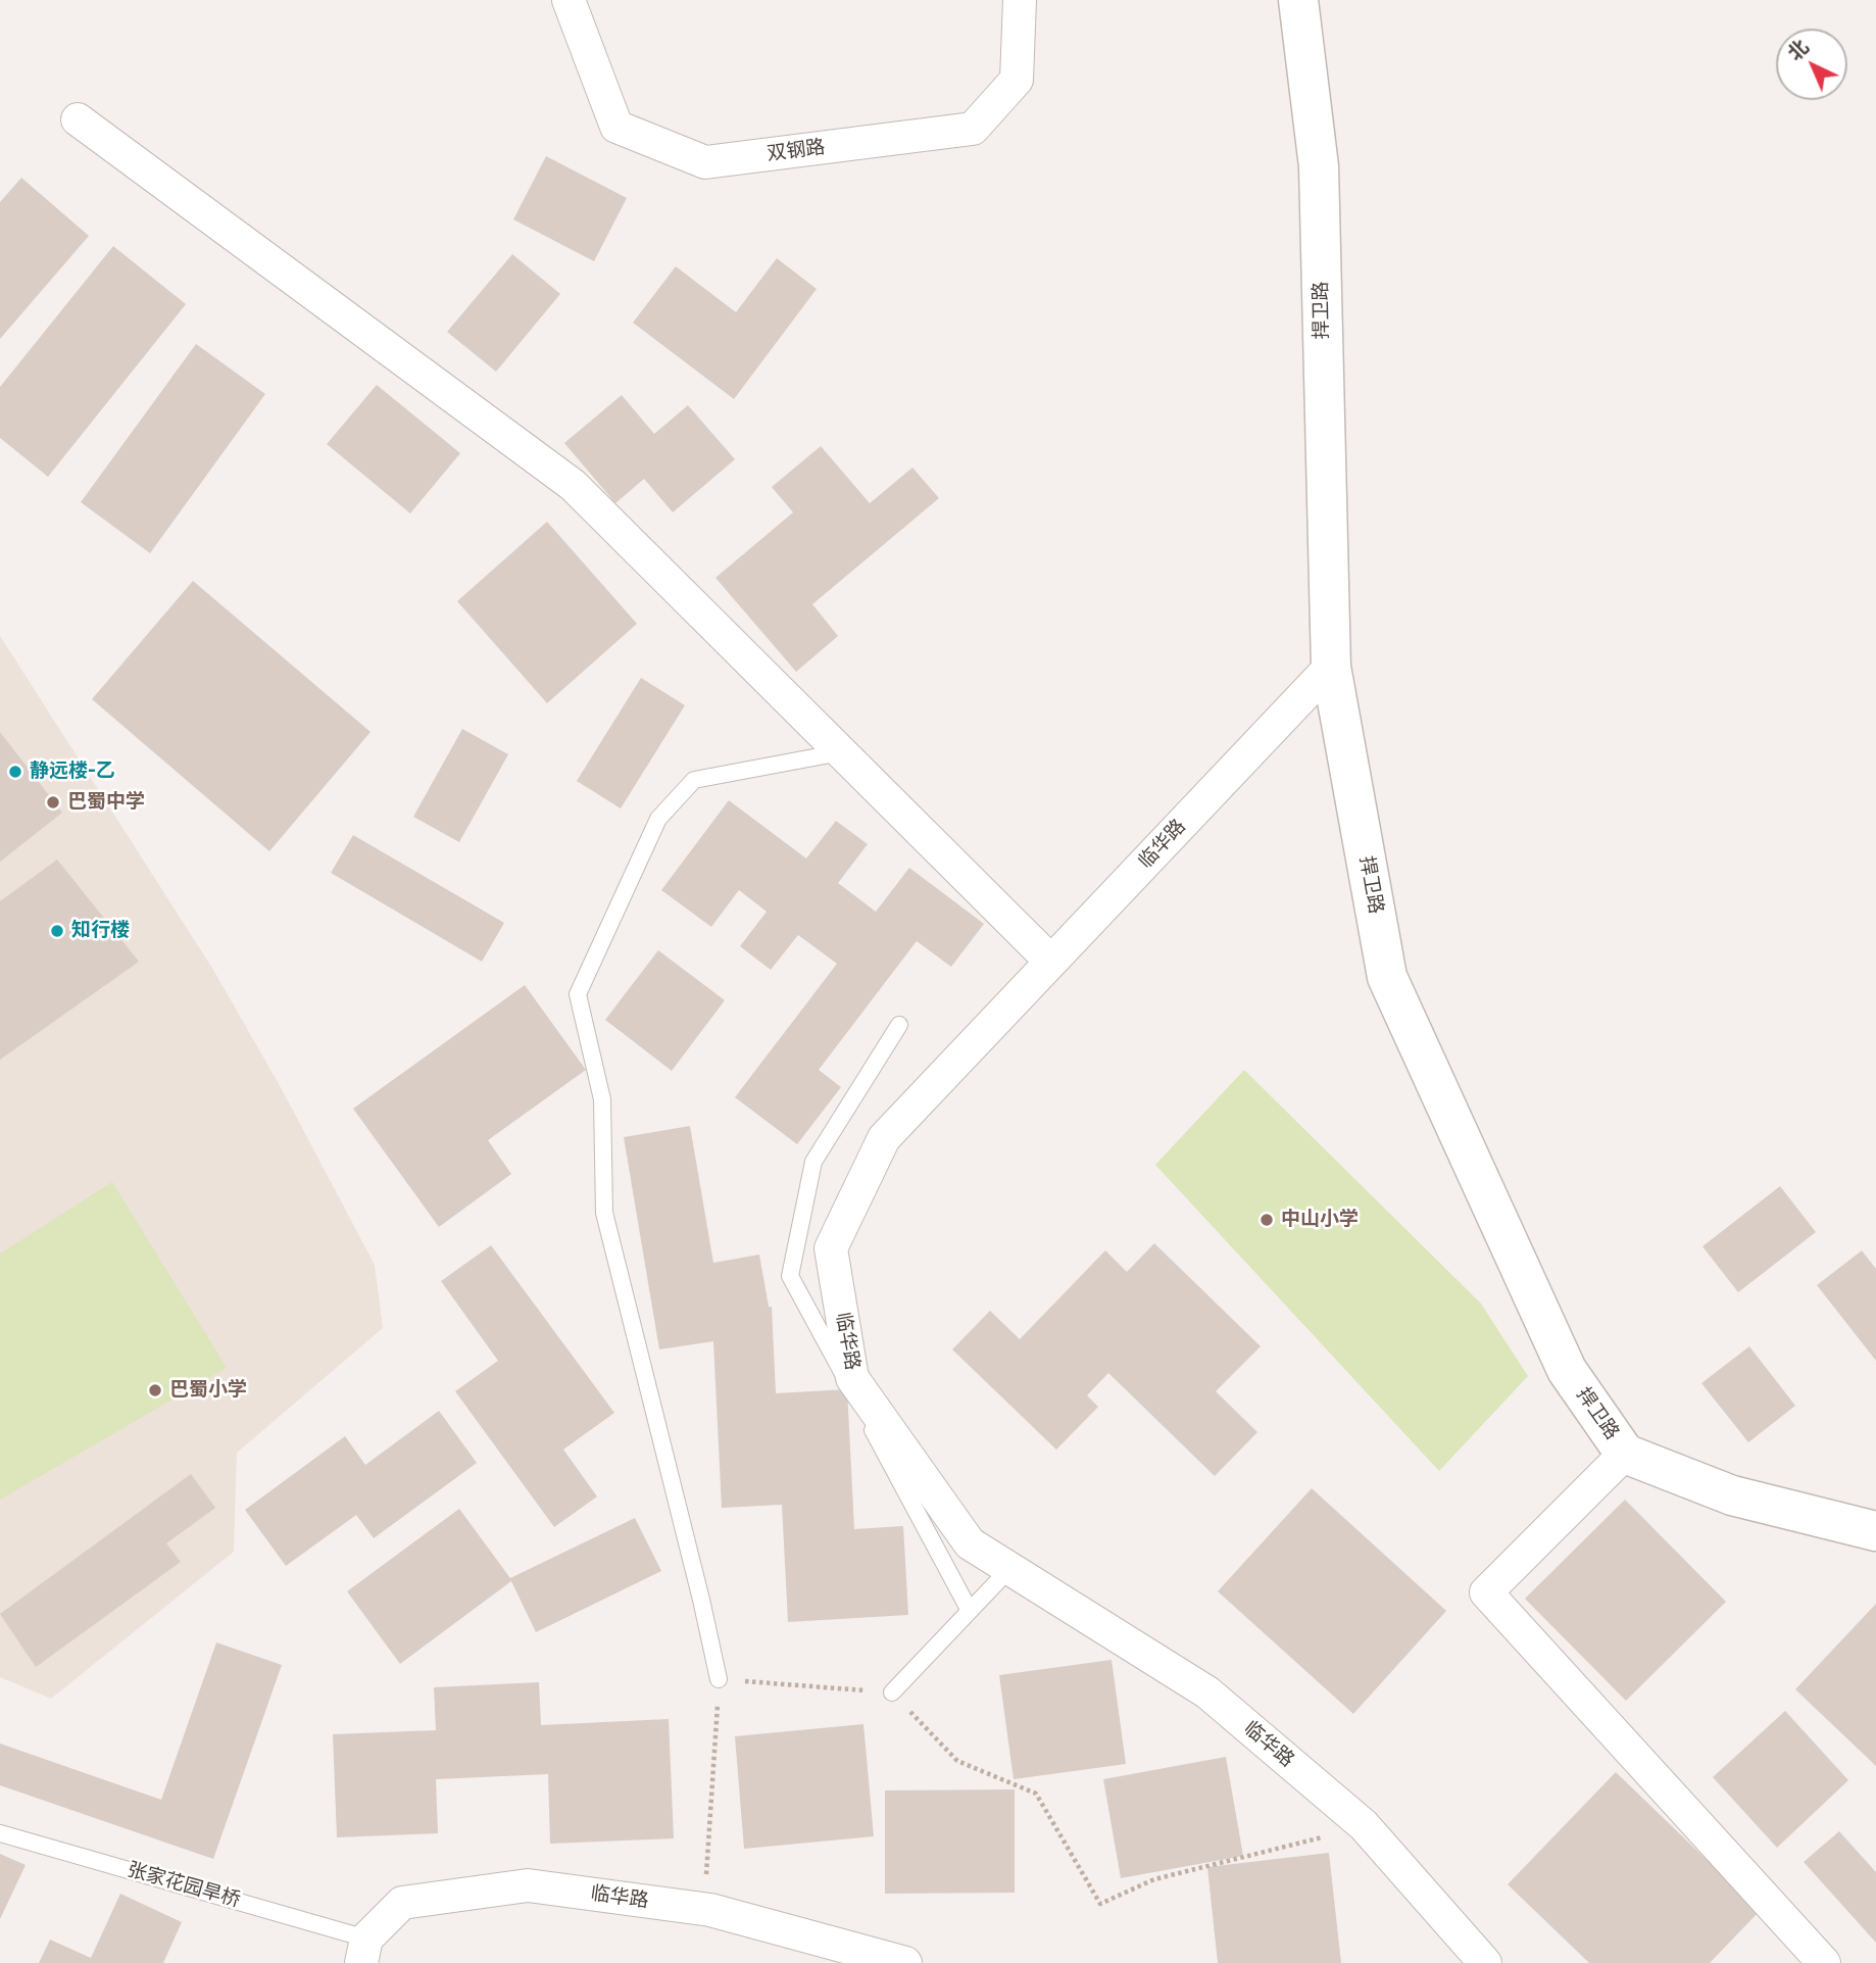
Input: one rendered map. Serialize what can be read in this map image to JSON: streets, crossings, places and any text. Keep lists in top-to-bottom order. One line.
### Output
{"streets":{"street":["双钢路","捍卫路","临华路"],"lane":["张家花园旱桥"]},"crossings":[["捍卫路","临华路"],["临华路","张家花园旱桥"]],"places":["静远楼-乙","巴蜀中学","知行楼","中山小学","巴蜀小学"],"north":"top left"}
